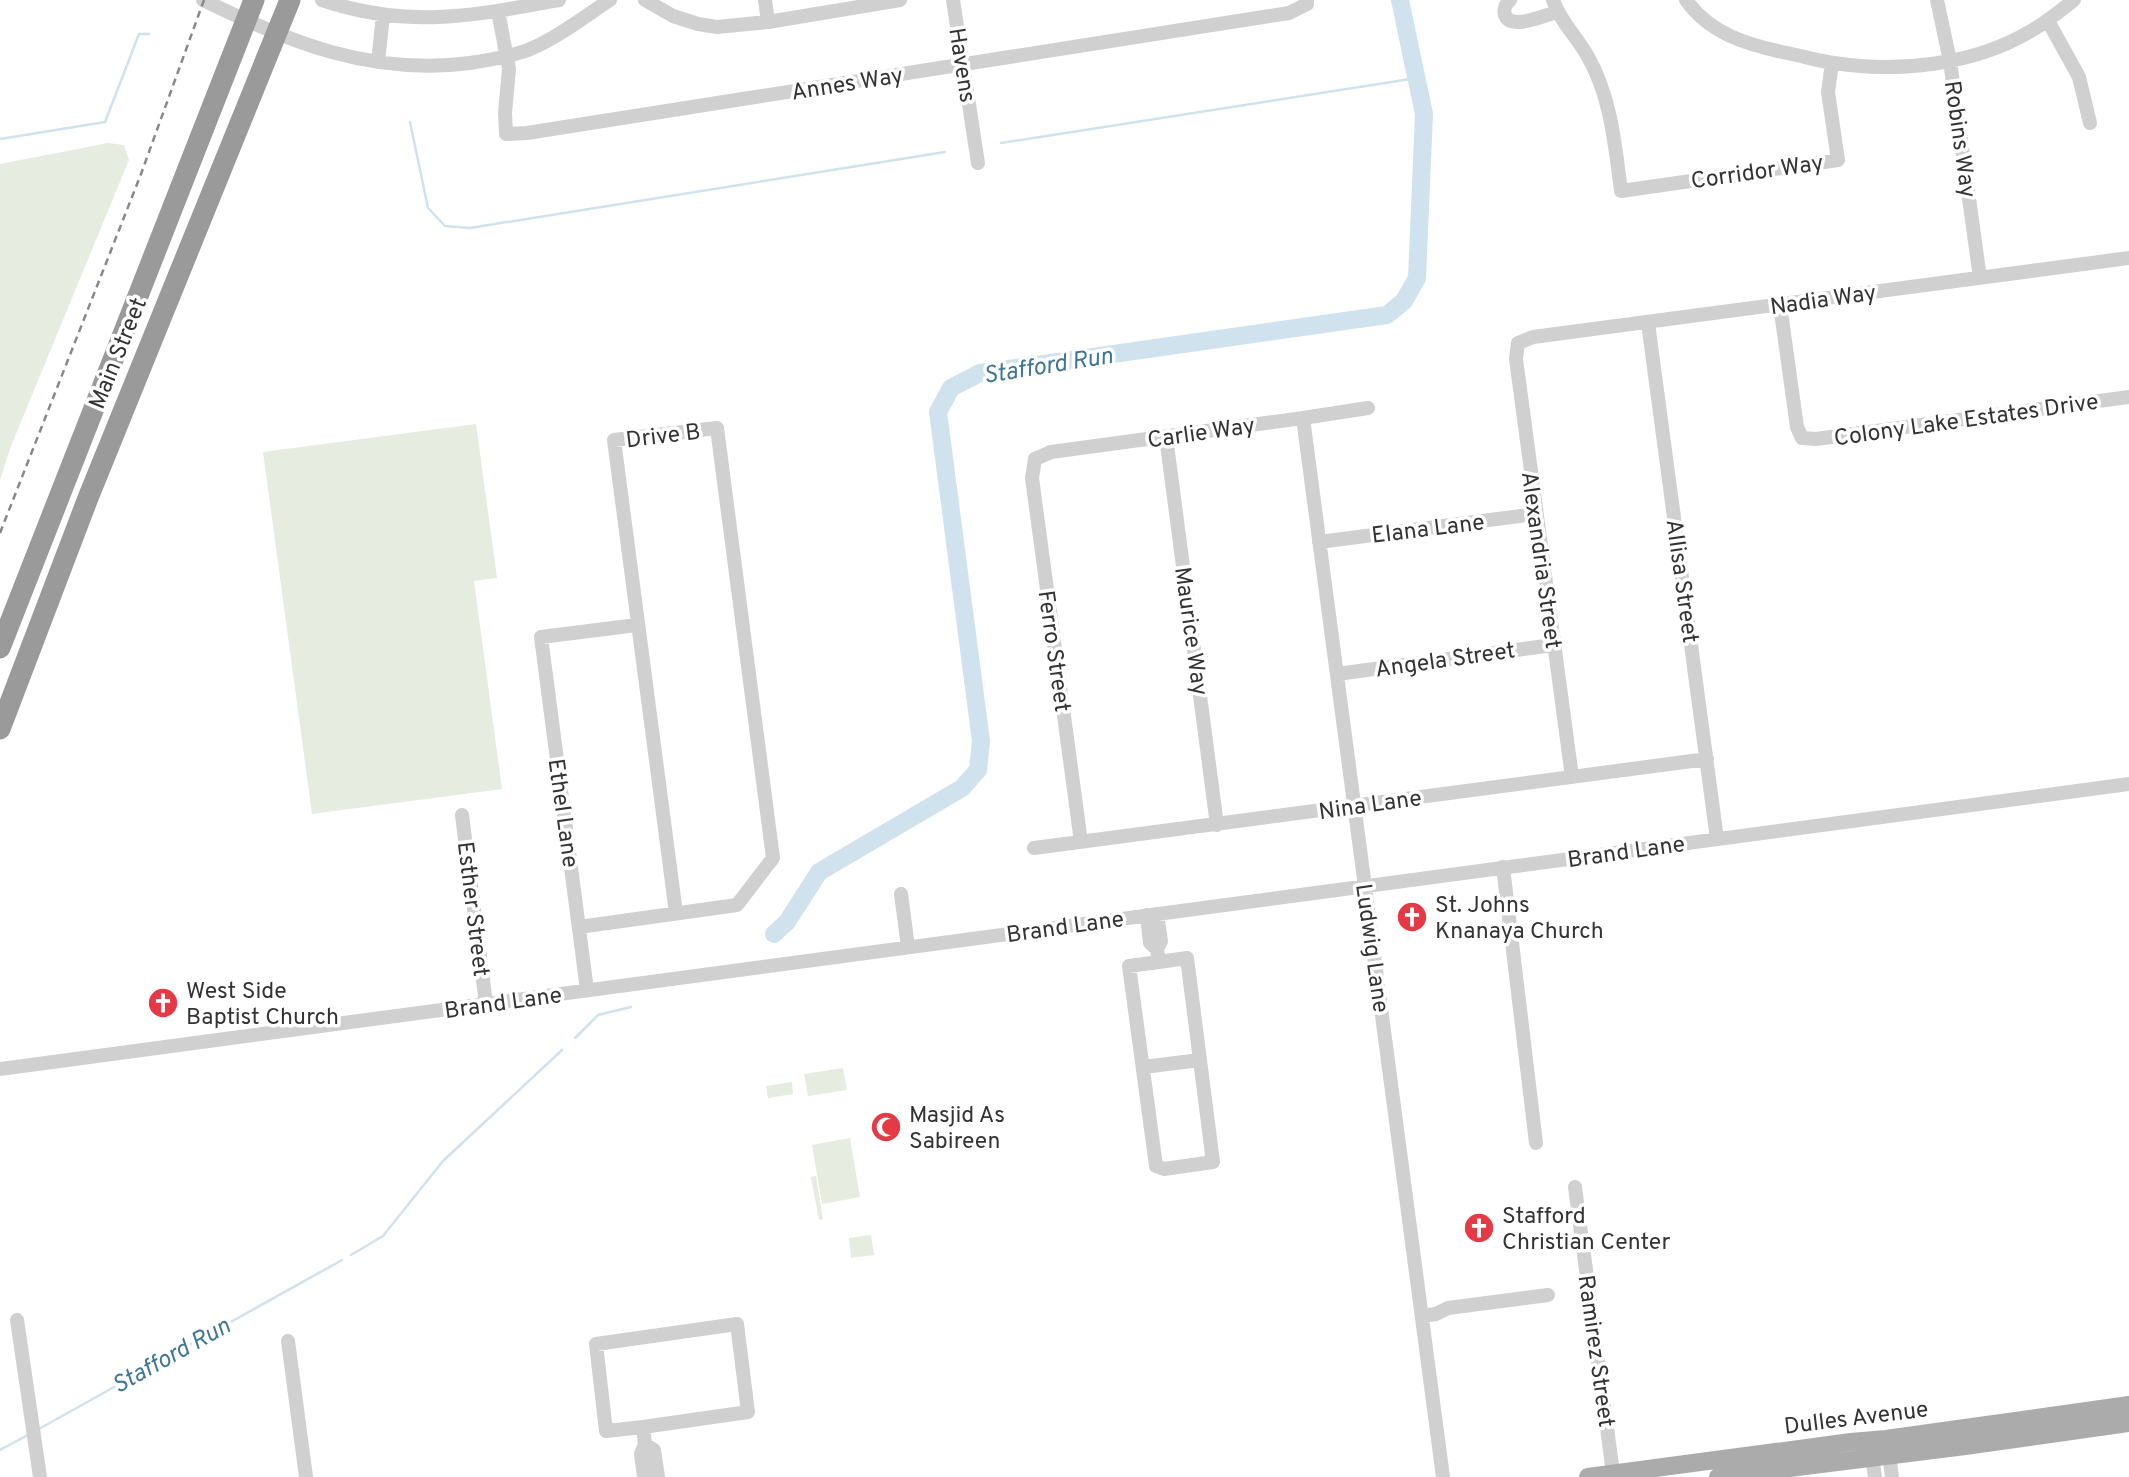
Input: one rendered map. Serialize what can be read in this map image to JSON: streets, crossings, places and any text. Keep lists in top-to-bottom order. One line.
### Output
{"streets":{"highway":["Main Street"],"main road":["Dulles Avenue"],"street":["Havens","Annes Way","Robins Way","Corridor Way","Nadia Way","Colony Lake Estates Drive","Carlie Way","Drive B","Elana Lane","Alexandria Street","Allisa Street","Maurice Way","Ferro Street","Angela Street","Nina Lane","Ethel Lane","Brand Lane","Esther Street","Ludwig Lane","Ramirez Street"]},"crossings":[["Havens","Annes Way"],["Robins Way","Nadia Way"],["Nadia Way","Colony Lake Estates Drive"],["Nadia Way","Alexandria Street"],["Nadia Way","Allisa Street"],["Carlie Way","Maurice Way"],["Carlie Way","Ferro Street"],["Carlie Way","Ludwig Lane"],["Drive B","Ethel Lane"],["Elana Lane","Alexandria Street"],["Elana Lane","Ludwig Lane"],["Alexandria Street","Angela Street"],["Alexandria Street","Nina Lane"],["Allisa Street","Nina Lane"],["Allisa Street","Brand Lane"],["Maurice Way","Nina Lane"],["Ferro Street","Nina Lane"],["Angela Street","Ludwig Lane"],["Nina Lane","Ludwig Lane"],["Ethel Lane","Brand Lane"],["Brand Lane","Esther Street"],["Brand Lane","Ludwig Lane"],["Ramirez Street","Dulles Avenue"]],"water":["Stafford Run"],"places":{"church":["St. Johns Knanaya Church","West Side Baptist Church","Stafford Christian Center"],"mosque":["Masjid As Sabireen"]}}
